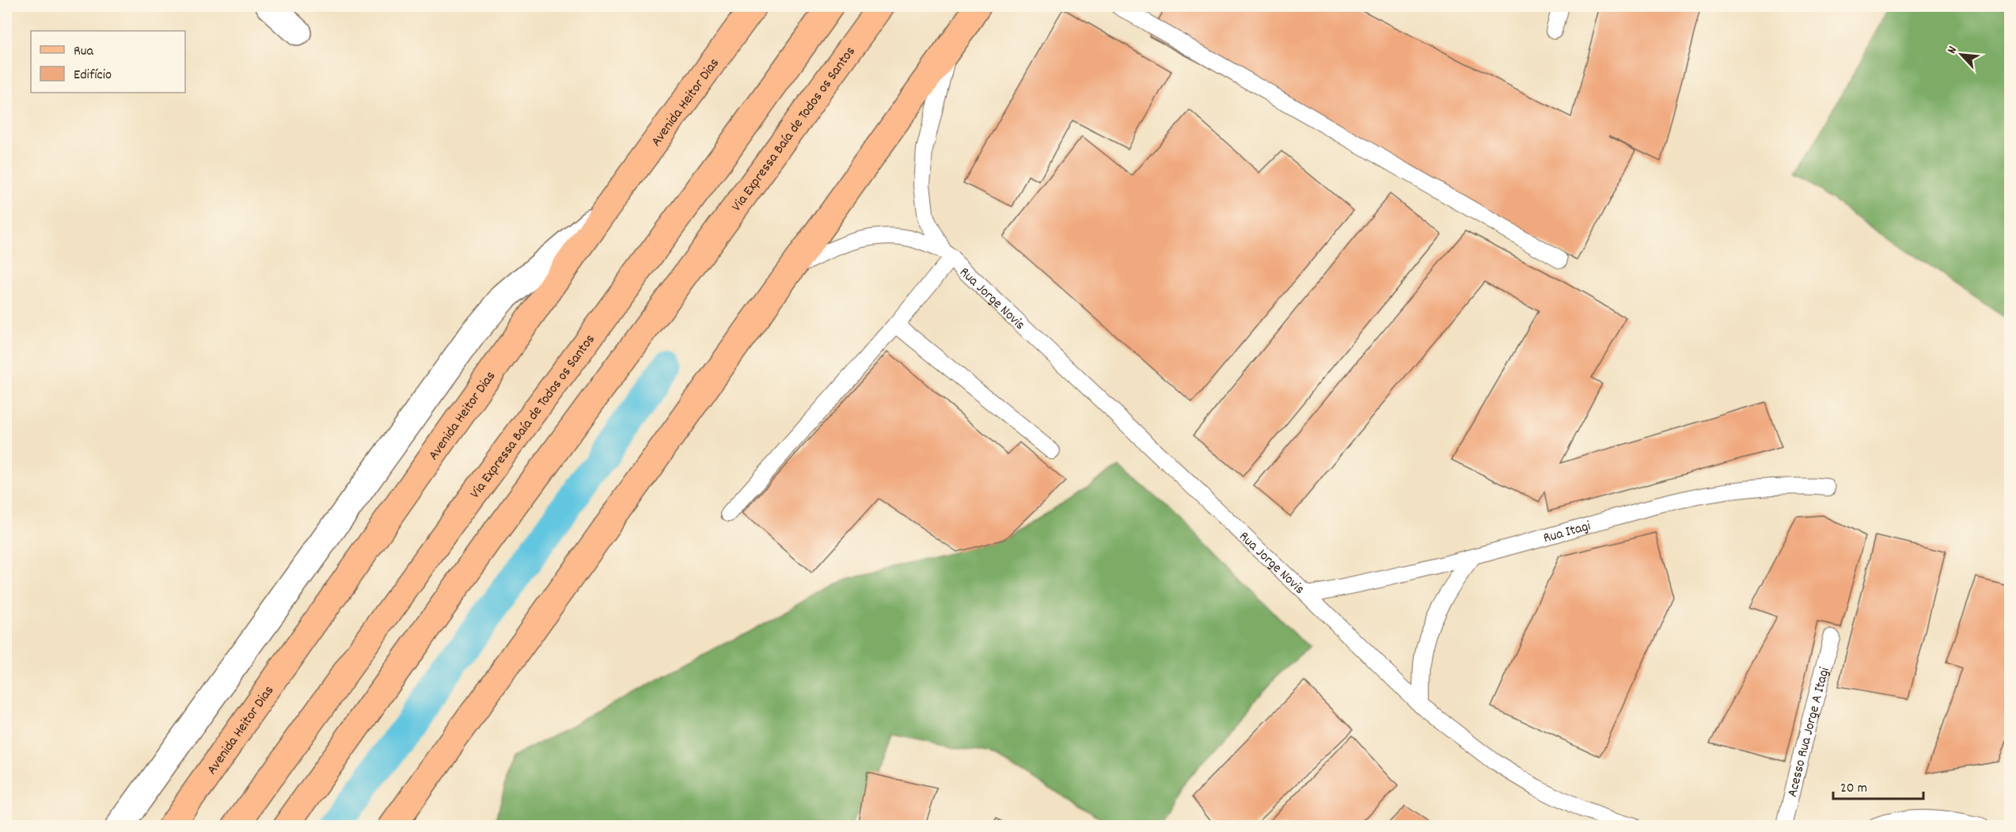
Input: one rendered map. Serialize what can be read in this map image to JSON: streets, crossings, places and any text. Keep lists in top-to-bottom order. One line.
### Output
{"streets":{"main road":["Avenida Heitor Dias","Via Expressa Baía de Todos os Santos"],"lane":["Rua Jorge Novis","Rua Itagi","Acesso Rua Jorge A Itagi"]},"crossings":[["Rua Jorge Novis","Rua Itagi"]],"legend":["Rua","Edifício"],"scale_bar":"20 m","north":"top left"}
